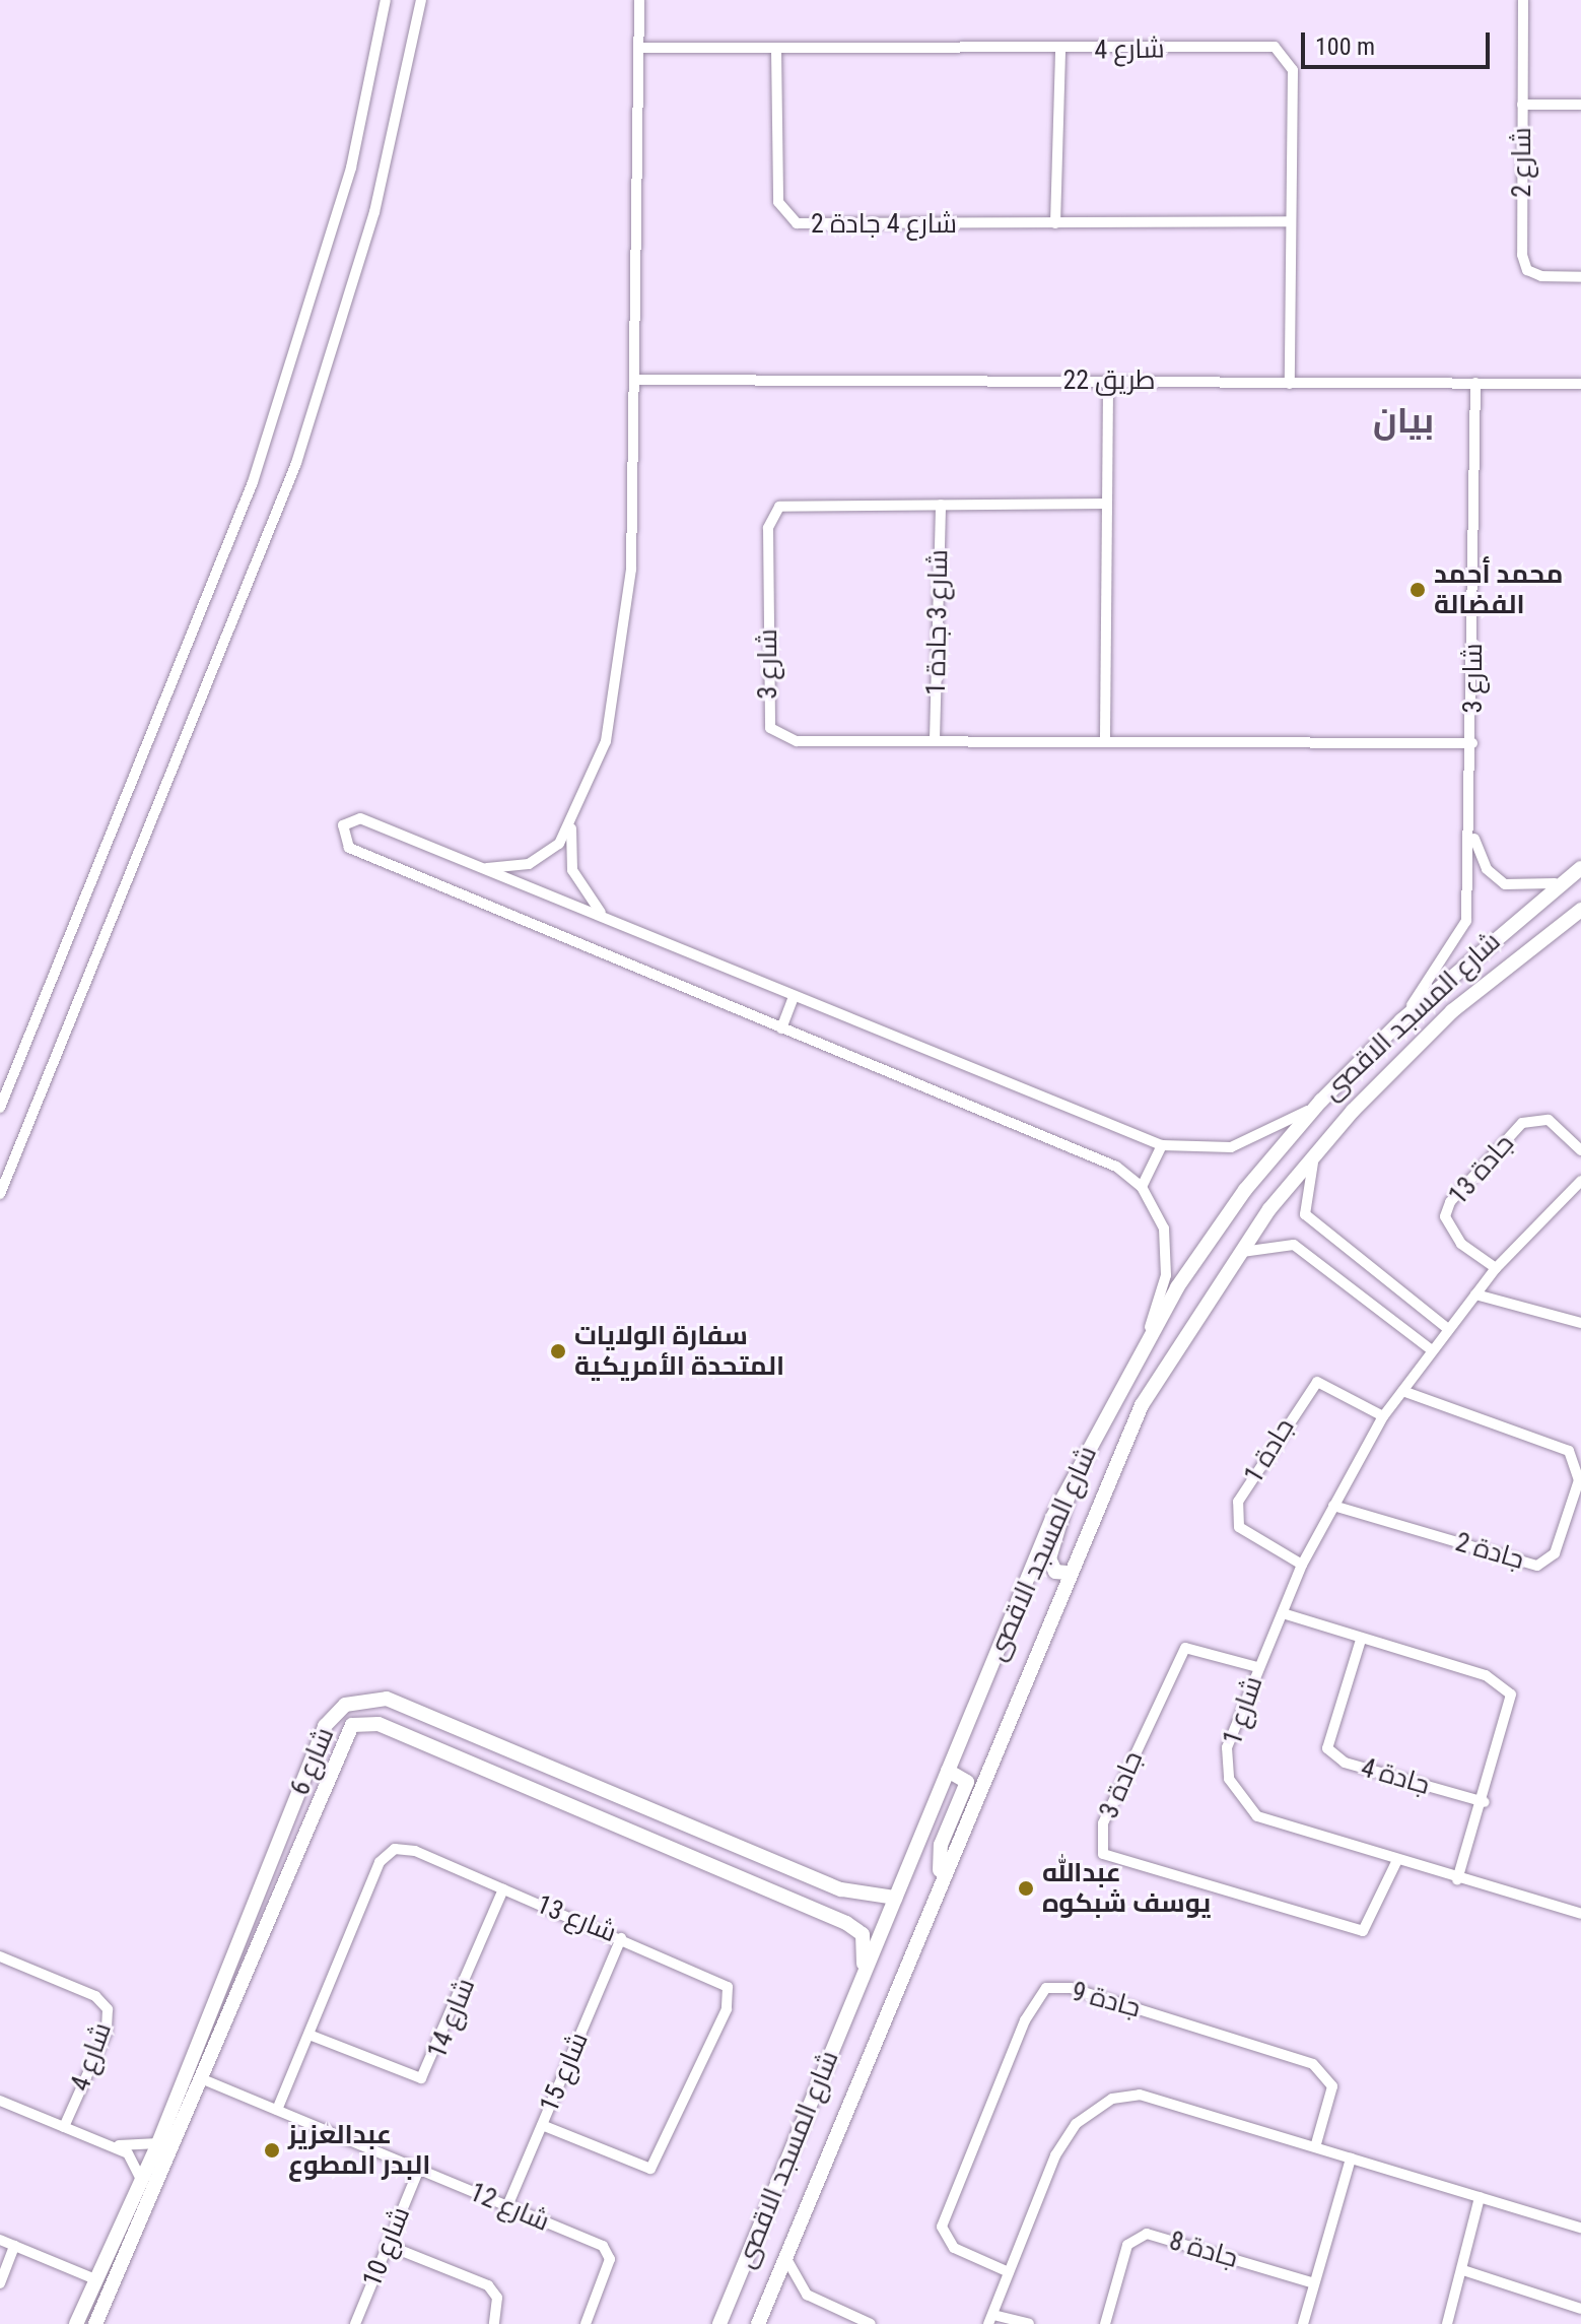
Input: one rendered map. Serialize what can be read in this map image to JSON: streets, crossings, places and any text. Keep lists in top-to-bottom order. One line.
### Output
{"streets":{"main road":["شارع المسجد الاقصى","شارع 6"],"street":["شارع 4","شارع 2","شارع 4 جادة 2","طريق 22","شارع 3 جادة 1","شارع 3","جادة 13","جادة 1","جادة 2","شارع 1","جادة 4","جادة 3","شارع 13","جادة 9","شارع 14","شارع 15","شارع 12","شارع 10","جادة 8"]},"crossings":[["شارع 4","شارع 4 جادة 2"],["شارع 4","طريق 22"],["شارع 4","شارع 6"],["طريق 22","شارع 3"],["شارع 3 جادة 1","شارع 3"],["شارع 3","شارع المسجد الاقصى"],["شارع المسجد الاقصى","شارع 6"],["جادة 13","شارع 1"],["جادة 1","شارع 1"],["جادة 2","شارع 1"],["شارع 1","جادة 3"],["شارع 6","شارع 12"],["شارع 13","شارع 14"],["شارع 13","شارع 15"],["شارع 13","شارع 12"],["شارع 15","شارع 12"],["شارع 12","شارع 10"]],"districts":["بيان"],"places":["محمد أحمد الفضالة","سفارة الولايات المتحدة الأمريكية","عبدالله يوسف شبكوه","عبدالعزيز البدر المطوع"],"scale_bar":"100 m"}
